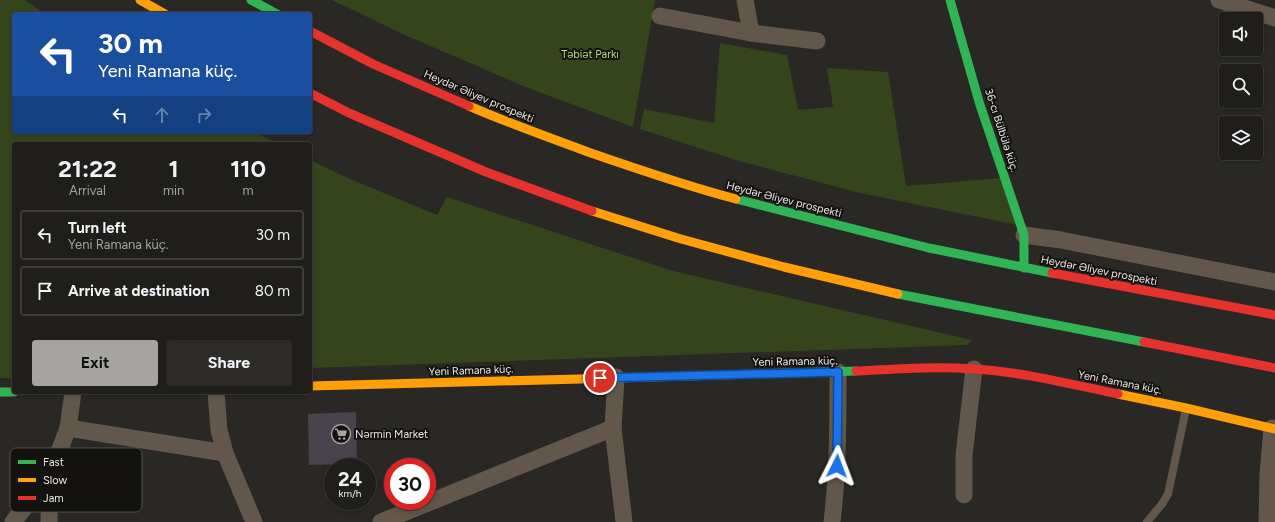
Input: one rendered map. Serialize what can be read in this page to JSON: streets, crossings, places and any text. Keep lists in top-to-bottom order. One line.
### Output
{"streets":{"main road":["Heydər Əliyev prospekti","36-cı Bülbülə küç.","Yeni Ramana küç."]},"crossings":[["Heydər Əliyev prospekti","36-cı Bülbülə küç."]],"parks":["Təbiət Parkı"],"places":{"supermarket":["Nərmin Market"]},"legend":["Fast","Slow","Jam"],"page":{"turn":["30 m","Yeni Ramana küç."],"eta":["21:22","Arrival","1","min","110","m"],"list":[{"name":"Turn left","note":"Yeni Ramana küç.","value":"30 m"},{"name":"Arrive at destination","value":"80 m"}],"buttons":["Exit","Share"],"speed":"24 km/h","limit":"30"}}
